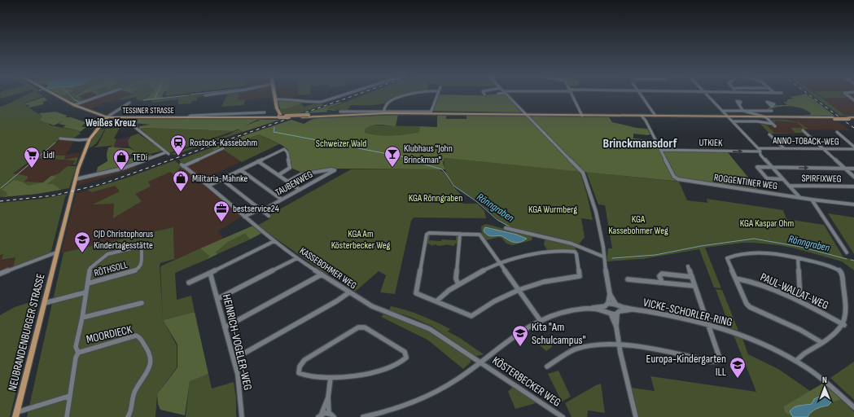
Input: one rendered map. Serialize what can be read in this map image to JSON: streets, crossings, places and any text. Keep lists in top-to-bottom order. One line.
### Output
{"streets":{"main road":["TESSINER STRASSE","NEUBRANDENBURGER STRASSE"],"street":["ANNO-TOBACK-WEG","UTKIEK","SPIRFIXWEG","ROGGENTINER WEG","TAUBENWEG","KASSEBOHMER WEG","RÖTHSOLL","PAUL-WALLAT-WEG","VICKE-SCHORLER-RING","MOORDIECK","HEINRICH-VOGELER-WEG","KÖSTERBECKER WEG"]},"crossings":[["TESSINER STRASSE","NEUBRANDENBURGER STRASSE"],["UTKIEK","ROGGENTINER WEG"],["TAUBENWEG","KASSEBOHMER WEG"],["KASSEBOHMER WEG","VICKE-SCHORLER-RING"],["KASSEBOHMER WEG","KÖSTERBECKER WEG"],["RÖTHSOLL","MOORDIECK"],["VICKE-SCHORLER-RING","KÖSTERBECKER WEG"]],"one_way":["UTKIEK"],"districts":["Weißes Kreuz","Brinckmansdorf"],"water":["Rönngraben"],"parks":["Schweizer Wald","KGA Rönngraben","KGA Wurmberg","KGA Kassebohmer Weg","KGA Kaspar Ohm","KGA Am Kösterbecker Weg"],"places":{"station":["Rostock-Kassebohm"],"bar":["Klubhaus \"John Brinckman\""],"supermarket":["Lidl"],"shop":["TEDi","Militaria-Mahnke"],"office":["bestservice24"],"school or university":["CJD Christophorus Kindertagesstätte","Kita \"Am Schulcampus\"","Europa-Kindergarten ILL"]},"north":"top"}
